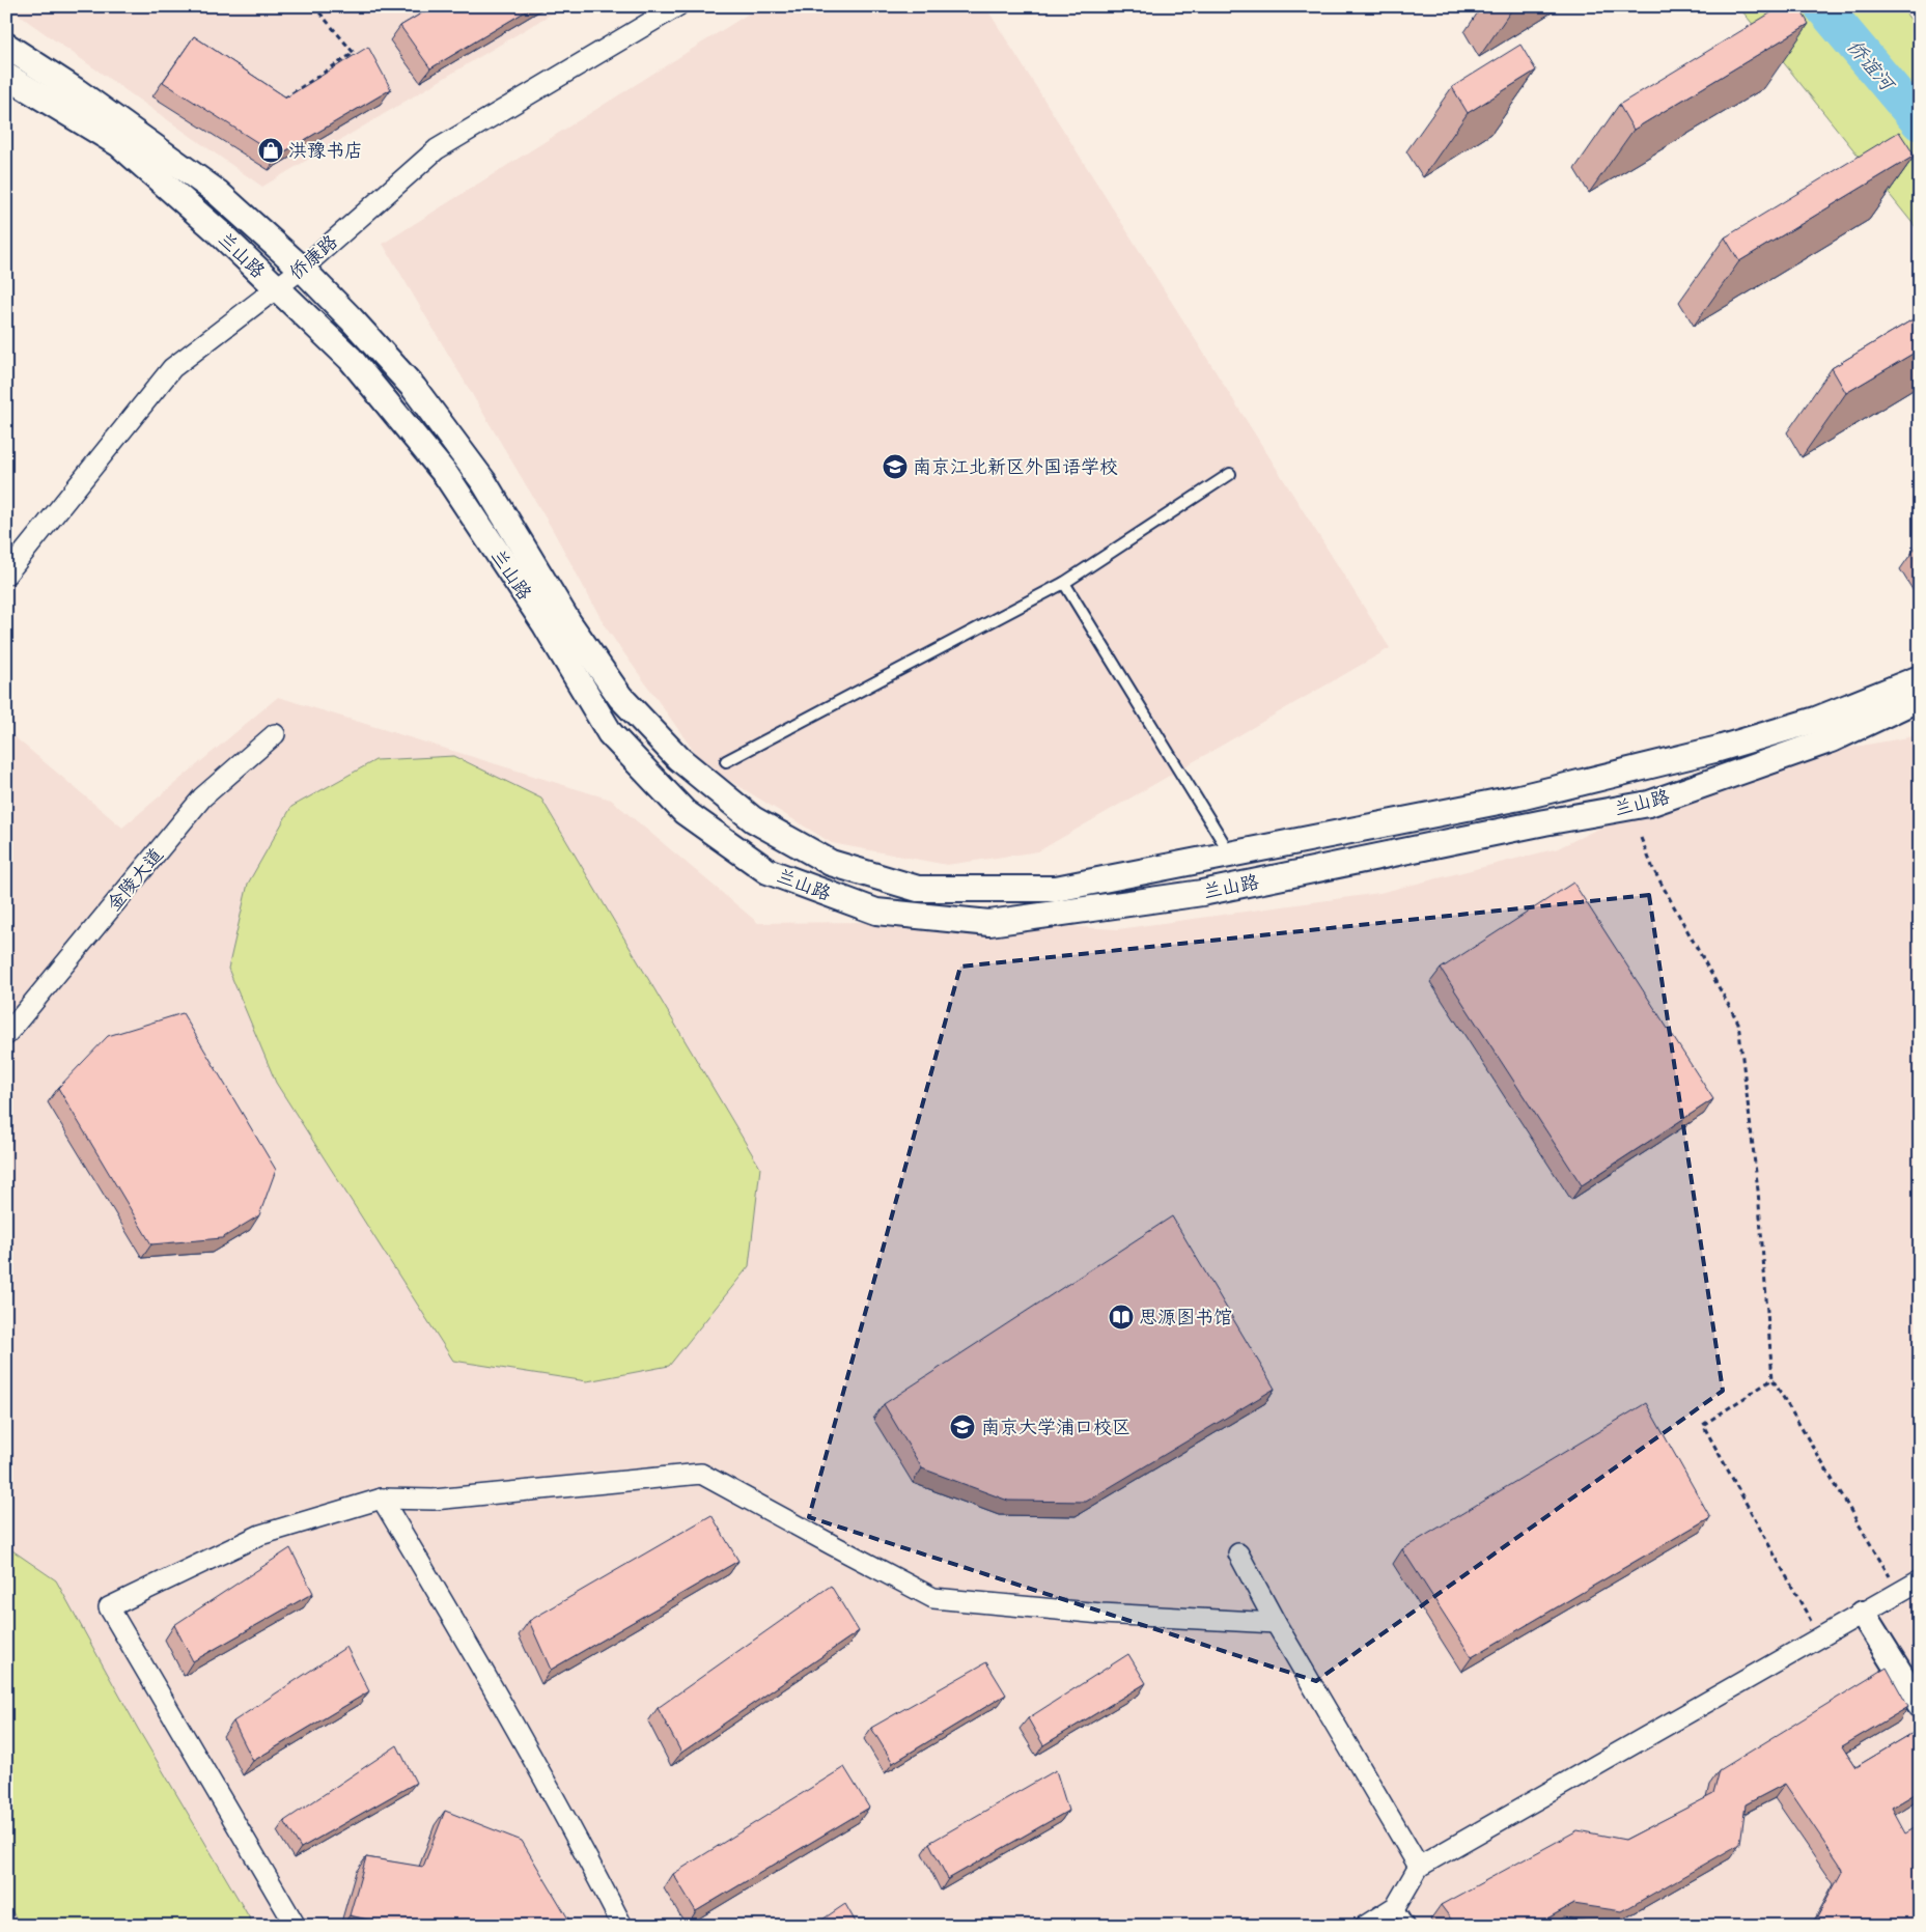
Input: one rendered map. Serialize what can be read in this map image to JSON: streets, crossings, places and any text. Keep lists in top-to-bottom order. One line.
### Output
{"streets":{"street":["兰山路","侨康路","金陵大道"]},"crossings":[["兰山路","侨康路"]],"water":["侨谊河"],"places":{"shop":["洪豫书店"],"school or university":["南京江北新区外国语学校","南京大学浦口校区"],"library":["思源图书馆"]}}
